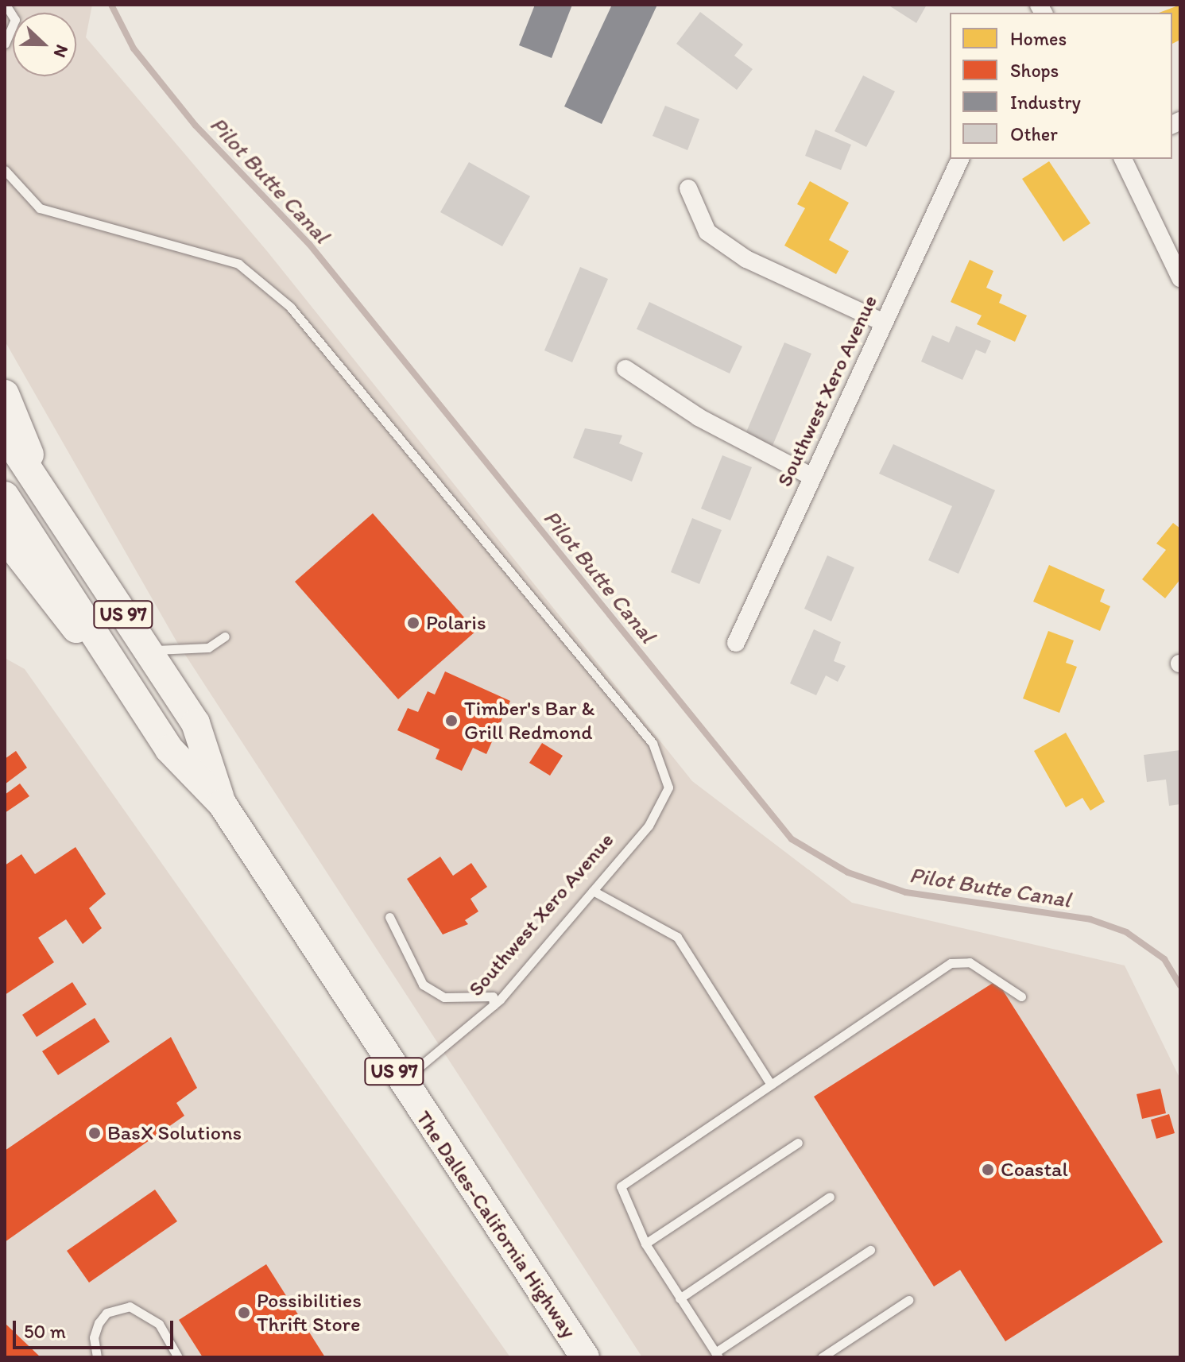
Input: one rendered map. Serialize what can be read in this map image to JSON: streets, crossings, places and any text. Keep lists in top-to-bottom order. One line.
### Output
{"streets":{"highway":["US 97","The Dalles-California Highway"],"street":["Southwest Xero Avenue"]},"crossings":[["Southwest Xero Avenue","The Dalles-California Highway"]],"water":["Pilot Butte Canal"],"places":["Polaris","Timber's Bar & Grill Redmond","BasX Solutions","Coastal","Possibilities Thrift Store"],"legend":["Homes","Shops","Industry","Other"],"scale_bar":"50 m","north":"right"}
